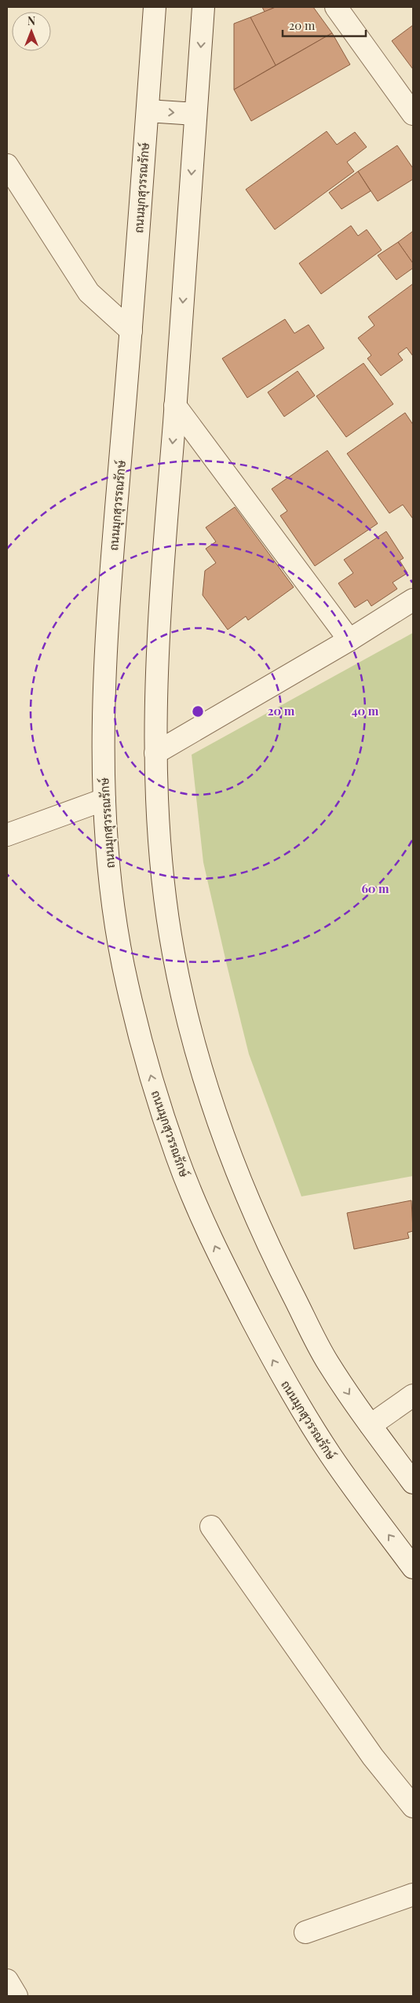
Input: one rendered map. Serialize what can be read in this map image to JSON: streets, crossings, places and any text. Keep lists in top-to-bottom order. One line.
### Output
{"streets":{"main road":["ถนนมุกสุวรรณรักษ์"]},"scale_bar":"20 m","north":"top","rings":["20 m","40 m","60 m"]}
